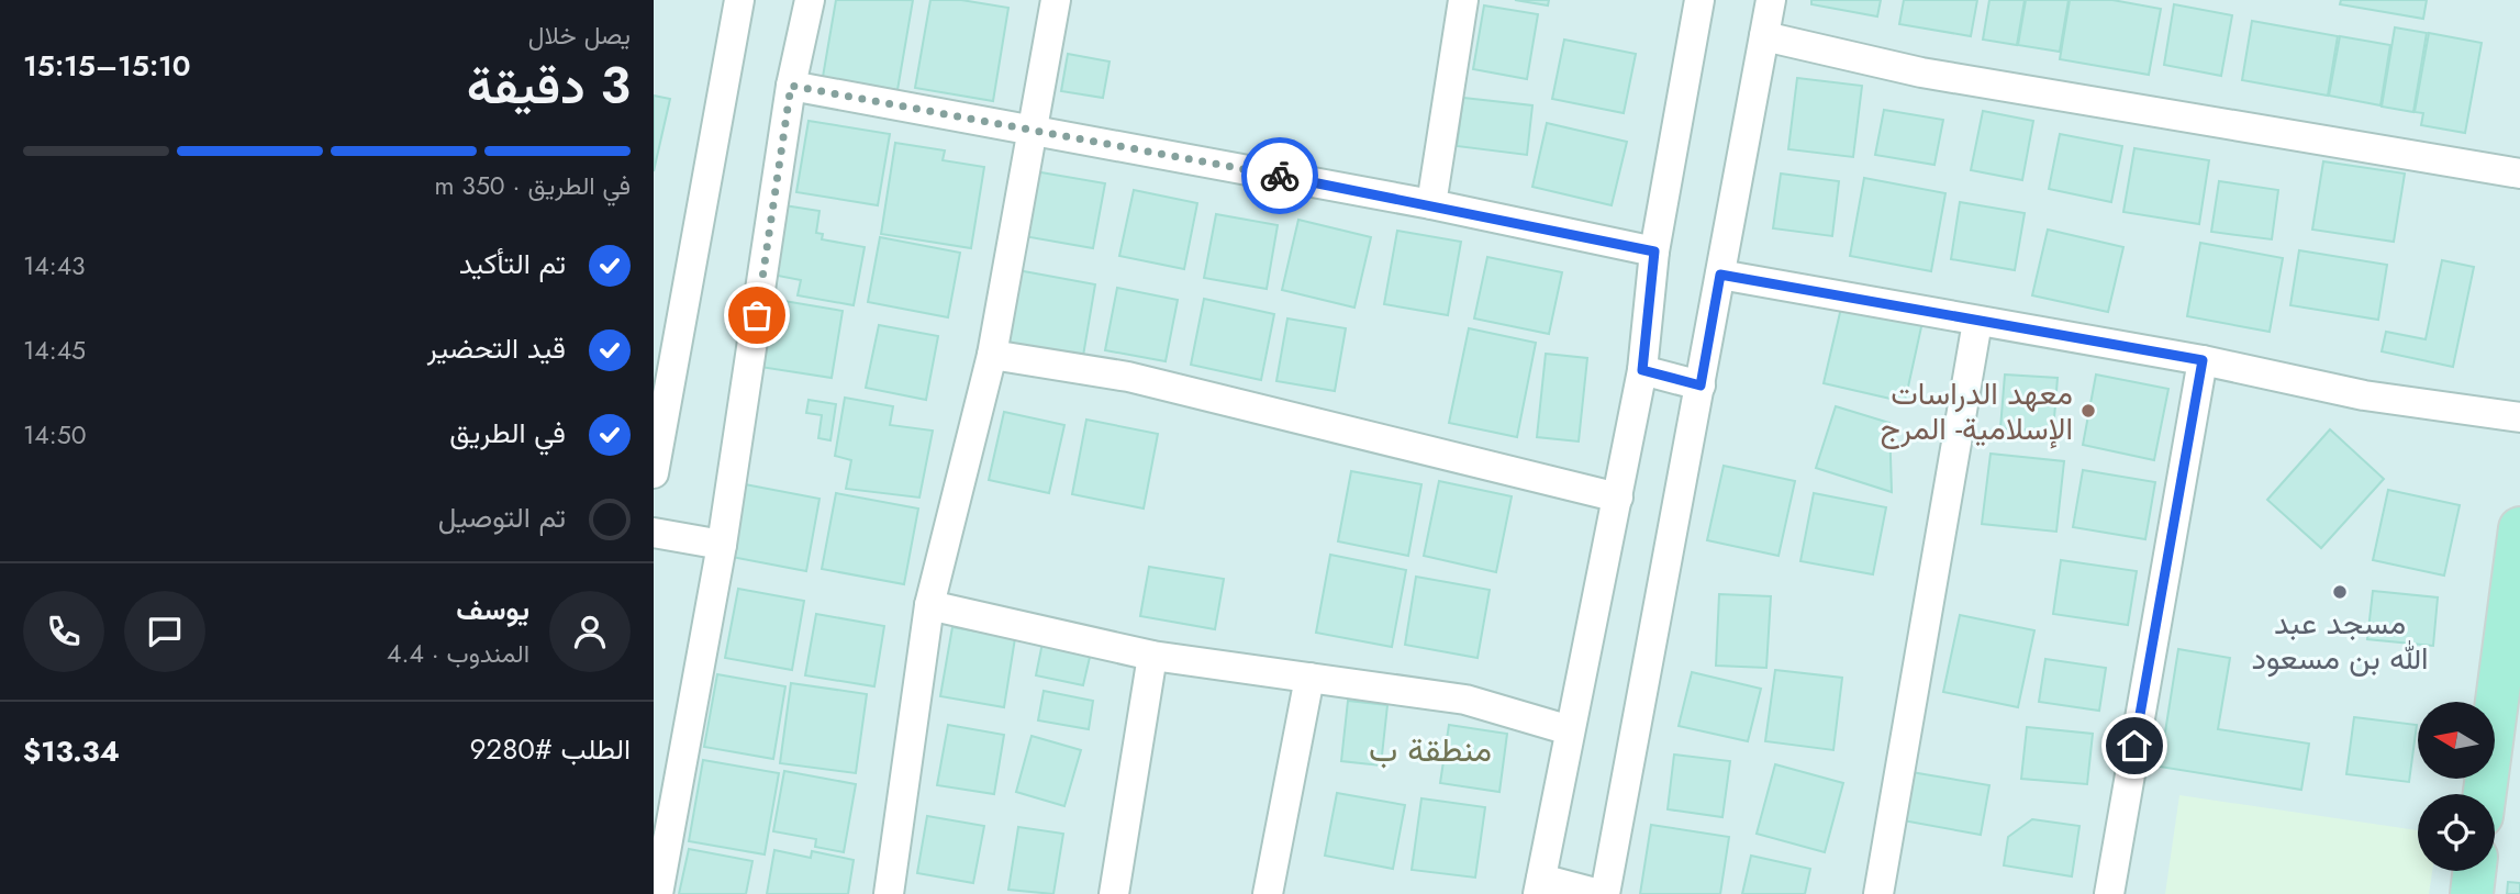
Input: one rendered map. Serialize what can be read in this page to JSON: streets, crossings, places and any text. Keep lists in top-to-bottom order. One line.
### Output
{"districts":["منطقة ب"],"places":["معهد الدراسات الإسلامية- المرج","مسجد عبد الله بن مسعود"],"north":"left","page":{"heading":["3 دقيقة","يصل خلال","15:10–15:15"],"panel":["يوسف","المندوب · 4.4","الطلب #9280","$13.34"],"bar":"في الطريق · 350 m","list":[["تم التأكيد","14:43"],["قيد التحضير","14:45"],["في الطريق","14:50"],"تم التوصيل"]}}
